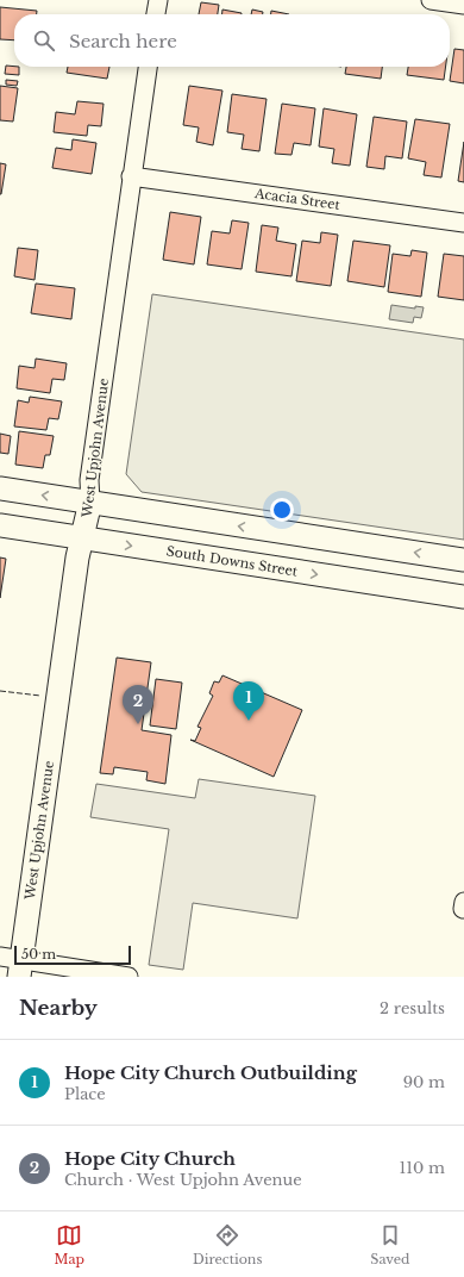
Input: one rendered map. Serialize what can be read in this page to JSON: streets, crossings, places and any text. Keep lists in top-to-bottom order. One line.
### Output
{"streets":{"main road":["West Upjohn Avenue","South Downs Street"],"street":["Acacia Street"]},"crossings":[["Acacia Street","West Upjohn Avenue"],["West Upjohn Avenue","South Downs Street"]],"scale_bar":"50 m","page":{"search":"Search here","pins":["1","2"],"scale":"50 m","heading":["Nearby","2 results"],"list":[{"mark":"1","name":"Hope City Church Outbuilding","note":"Place","value":"90 m"},{"mark":"2","name":"Hope City Church","note":"Church · West Upjohn Avenue","value":"110 m"}],"nav":["Map","Directions","Saved"]}}
